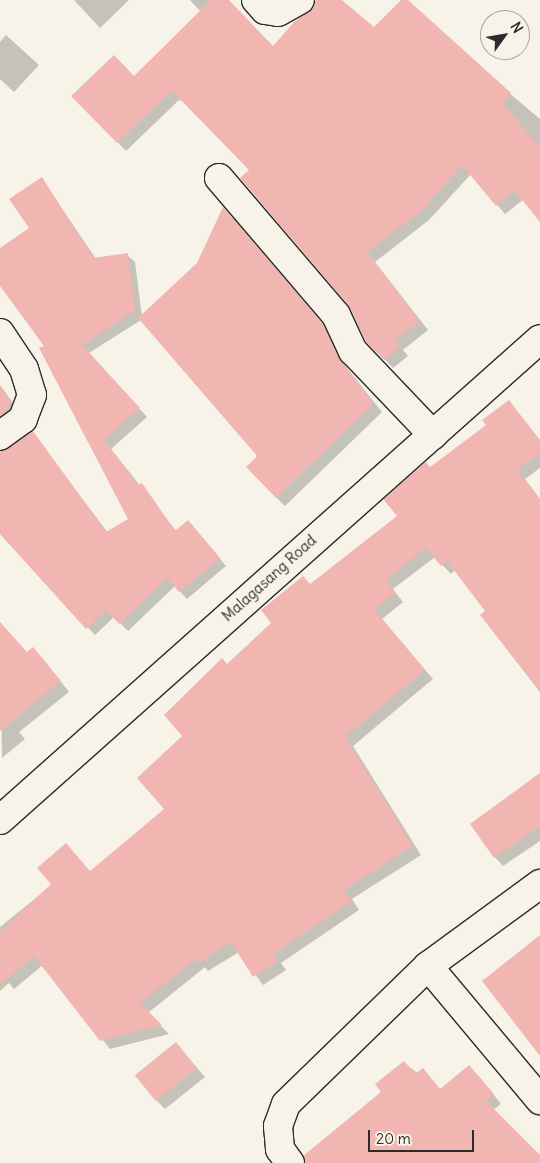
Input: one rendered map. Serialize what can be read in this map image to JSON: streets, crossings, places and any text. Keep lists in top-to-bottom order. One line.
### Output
{"streets":{"street":["Malagasang Road"]},"scale_bar":"20 m","north":"top right"}
